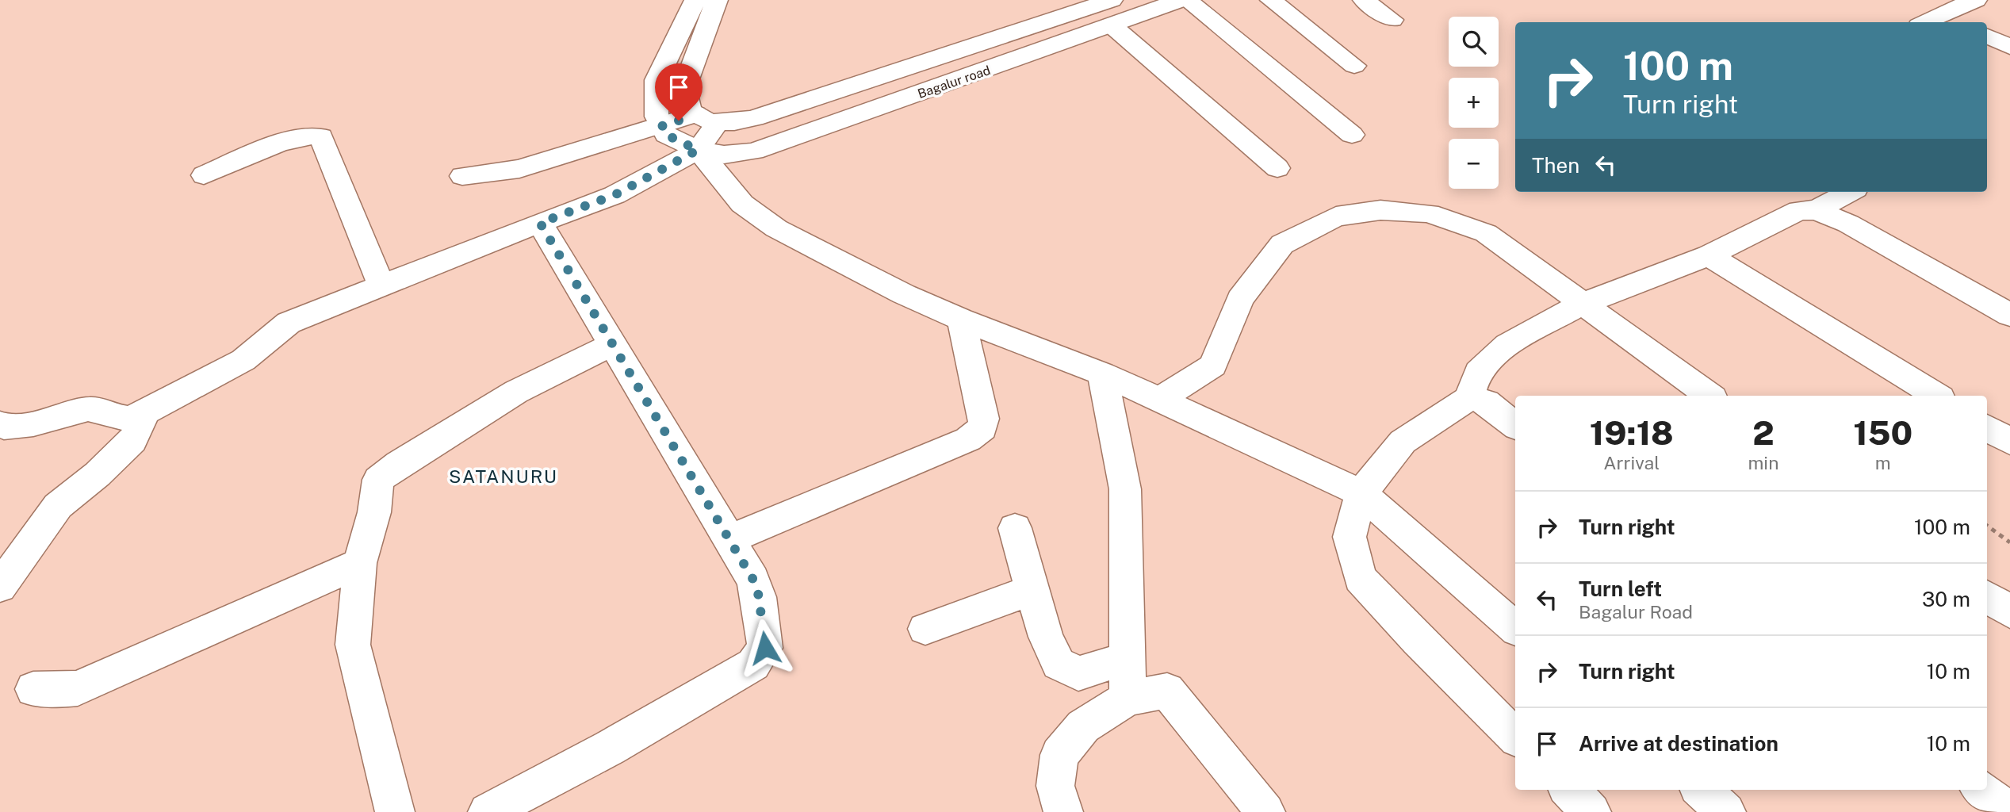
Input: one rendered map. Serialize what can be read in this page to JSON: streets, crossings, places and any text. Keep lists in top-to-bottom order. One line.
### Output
{"streets":{"street":["Bagalur road"]},"districts":["SATANURU"],"page":{"map_buttons":["+","−"],"turn":["100 m","Turn right"],"then":"Then","eta":["19:18","Arrival","2","min","150","m"],"list":[{"name":"Turn right","value":"100 m"},{"name":"Turn left","note":"Bagalur Road","value":"30 m"},{"name":"Turn right","value":"10 m"},{"name":"Arrive at destination","value":"10 m"}]}}
